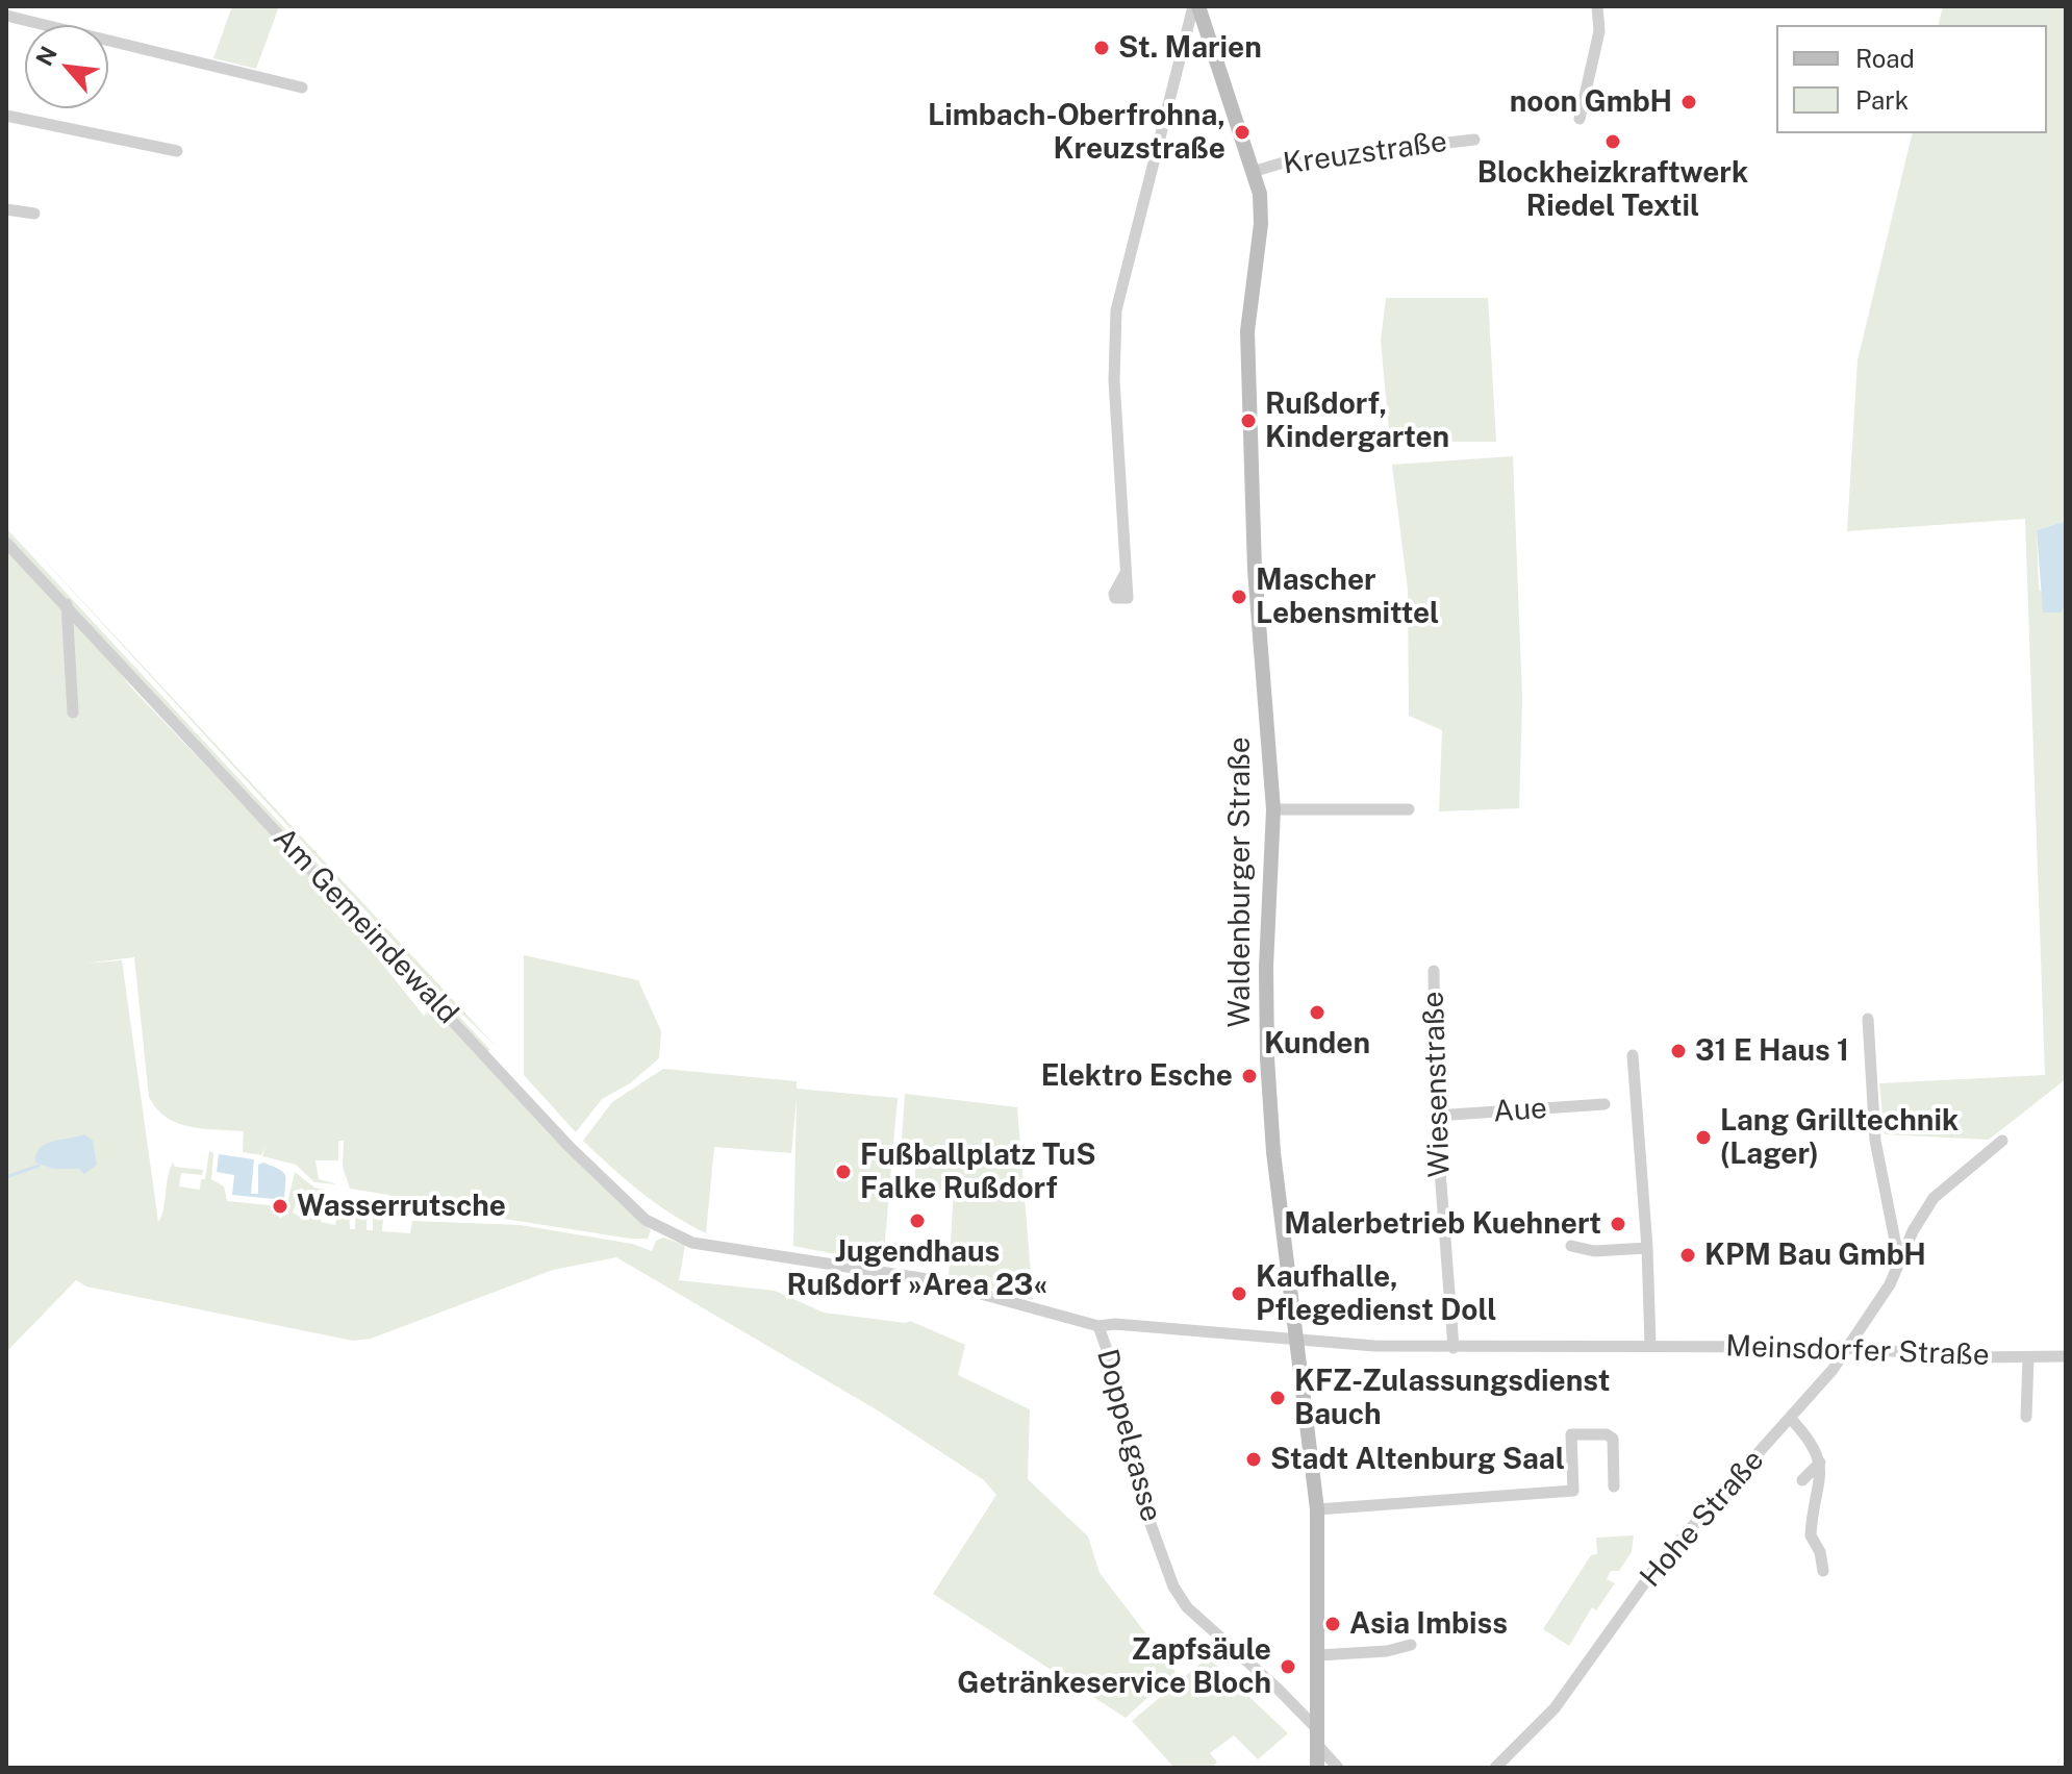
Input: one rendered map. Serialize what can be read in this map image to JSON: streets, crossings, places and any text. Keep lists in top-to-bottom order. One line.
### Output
{"streets":{"main road":["Waldenburger Straße"],"street":["Kreuzstraße","Am Gemeindewald","Wiesenstraße","Aue","Meinsdorfer Straße","Doppelgasse","Hohe Straße"]},"crossings":[["Kreuzstraße","Waldenburger Straße"],["Waldenburger Straße","Meinsdorfer Straße"],["Waldenburger Straße","Doppelgasse"],["Am Gemeindewald","Meinsdorfer Straße"],["Wiesenstraße","Aue"],["Wiesenstraße","Meinsdorfer Straße"],["Meinsdorfer Straße","Doppelgasse"],["Meinsdorfer Straße","Hohe Straße"]],"places":["St. Marien","noon GmbH","Limbach-Oberfrohna, Kreuzstraße","Blockheizkraftwerk Riedel Textil","Rußdorf, Kindergarten","Mascher Lebensmittel","Kunden","31 E Haus 1","Elektro Esche","Lang Grilltechnik (Lager)","Fußballplatz TuS Falke Rußdorf","Wasserrutsche","Jugendhaus Rußdorf »Area 23«","Malerbetrieb Kuehnert","KPM Bau GmbH","Kaufhalle, Pflegedienst Doll","KFZ-Zulassungsdienst Bauch","Stadt Altenburg Saal","Asia Imbiss","Zapfsäule Getränkeservice Bloch"],"legend":["Road","Park"],"north":"top left"}
